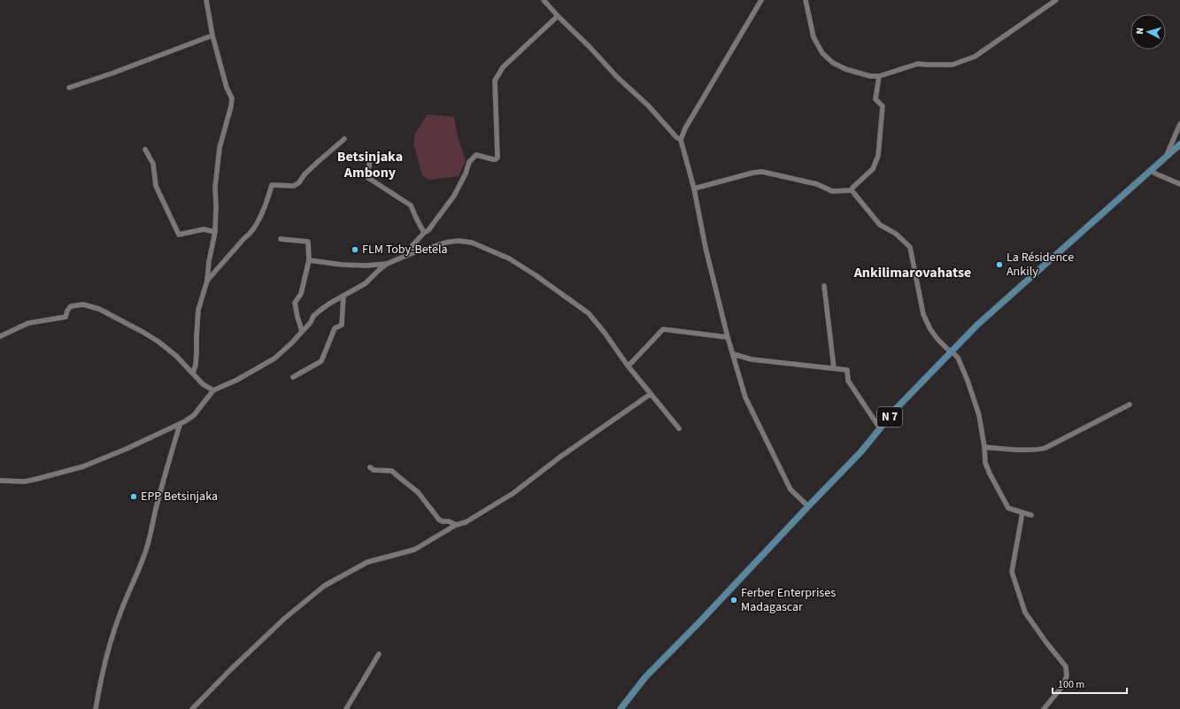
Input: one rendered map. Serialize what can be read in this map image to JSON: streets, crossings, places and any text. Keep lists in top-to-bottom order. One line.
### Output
{"streets":{"main road":["N 7"]},"districts":["Betsinjaka Ambony","Ankilimarovahatse"],"places":["FLM Toby-Betela","La Résidence Ankily","EPP Betsinjaka","Ferber Enterprises Madagascar"],"scale_bar":"100 m","north":"left"}
